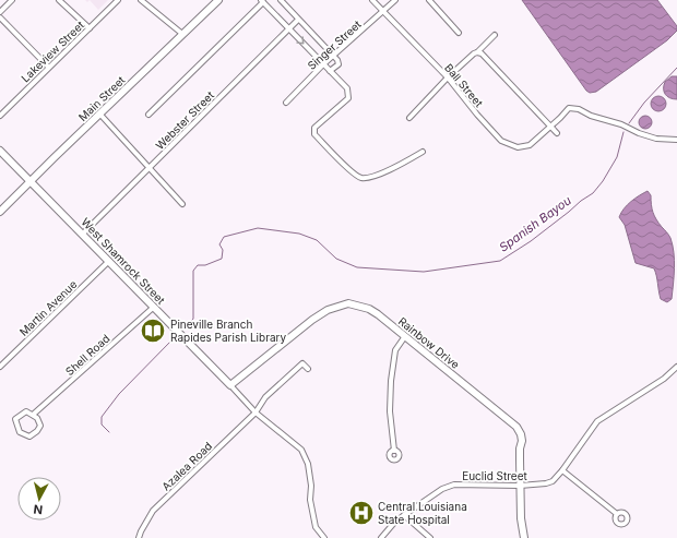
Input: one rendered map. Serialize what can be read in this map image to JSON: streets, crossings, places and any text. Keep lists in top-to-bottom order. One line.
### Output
{"streets":{"street":["Singer Street","Lakeview Street","Ball Street","Main Street","Webster Street","West Shamrock Street","Martin Avenue","Rainbow Drive","Shell Road","Azalea Road","Euclid Street"]},"crossings":[["Singer Street","Ball Street"],["Main Street","West Shamrock Street"],["Webster Street","West Shamrock Street"],["West Shamrock Street","Martin Avenue"],["West Shamrock Street","Rainbow Drive"],["West Shamrock Street","Shell Road"],["West Shamrock Street","Azalea Road"],["Rainbow Drive","Euclid Street"]],"water":["Spanish Bayou"],"places":{"library":["Pineville Branch Rapides Parish Library"],"hospital":["Central Louisiana State Hospital"]},"north":"bottom"}
